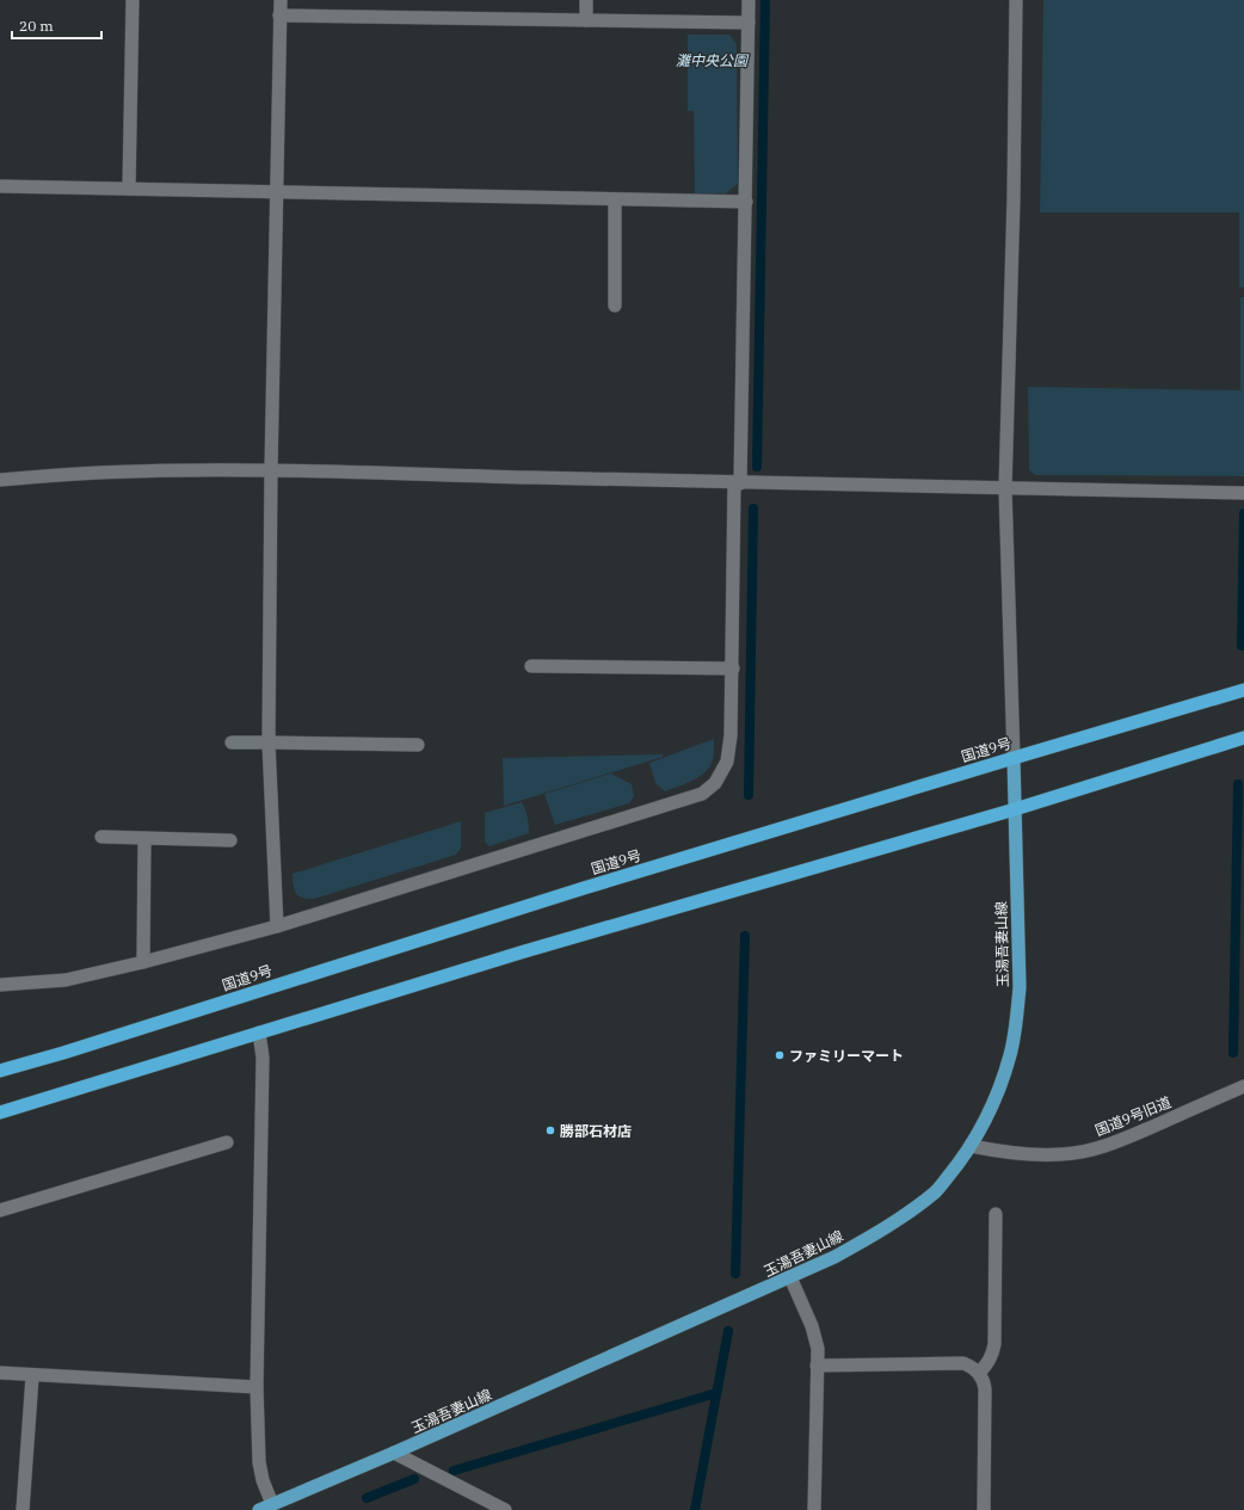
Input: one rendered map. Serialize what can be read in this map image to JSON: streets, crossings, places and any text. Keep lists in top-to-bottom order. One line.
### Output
{"streets":{"highway":["国道9号"],"main road":["玉湯吾妻山線"],"street":["国道9号旧道"]},"crossings":[["国道9号","玉湯吾妻山線"],["玉湯吾妻山線","国道9号旧道"]],"parks":["灘中央公園"],"places":["ファミリーマート","勝部石材店"],"scale_bar":"20 m"}
